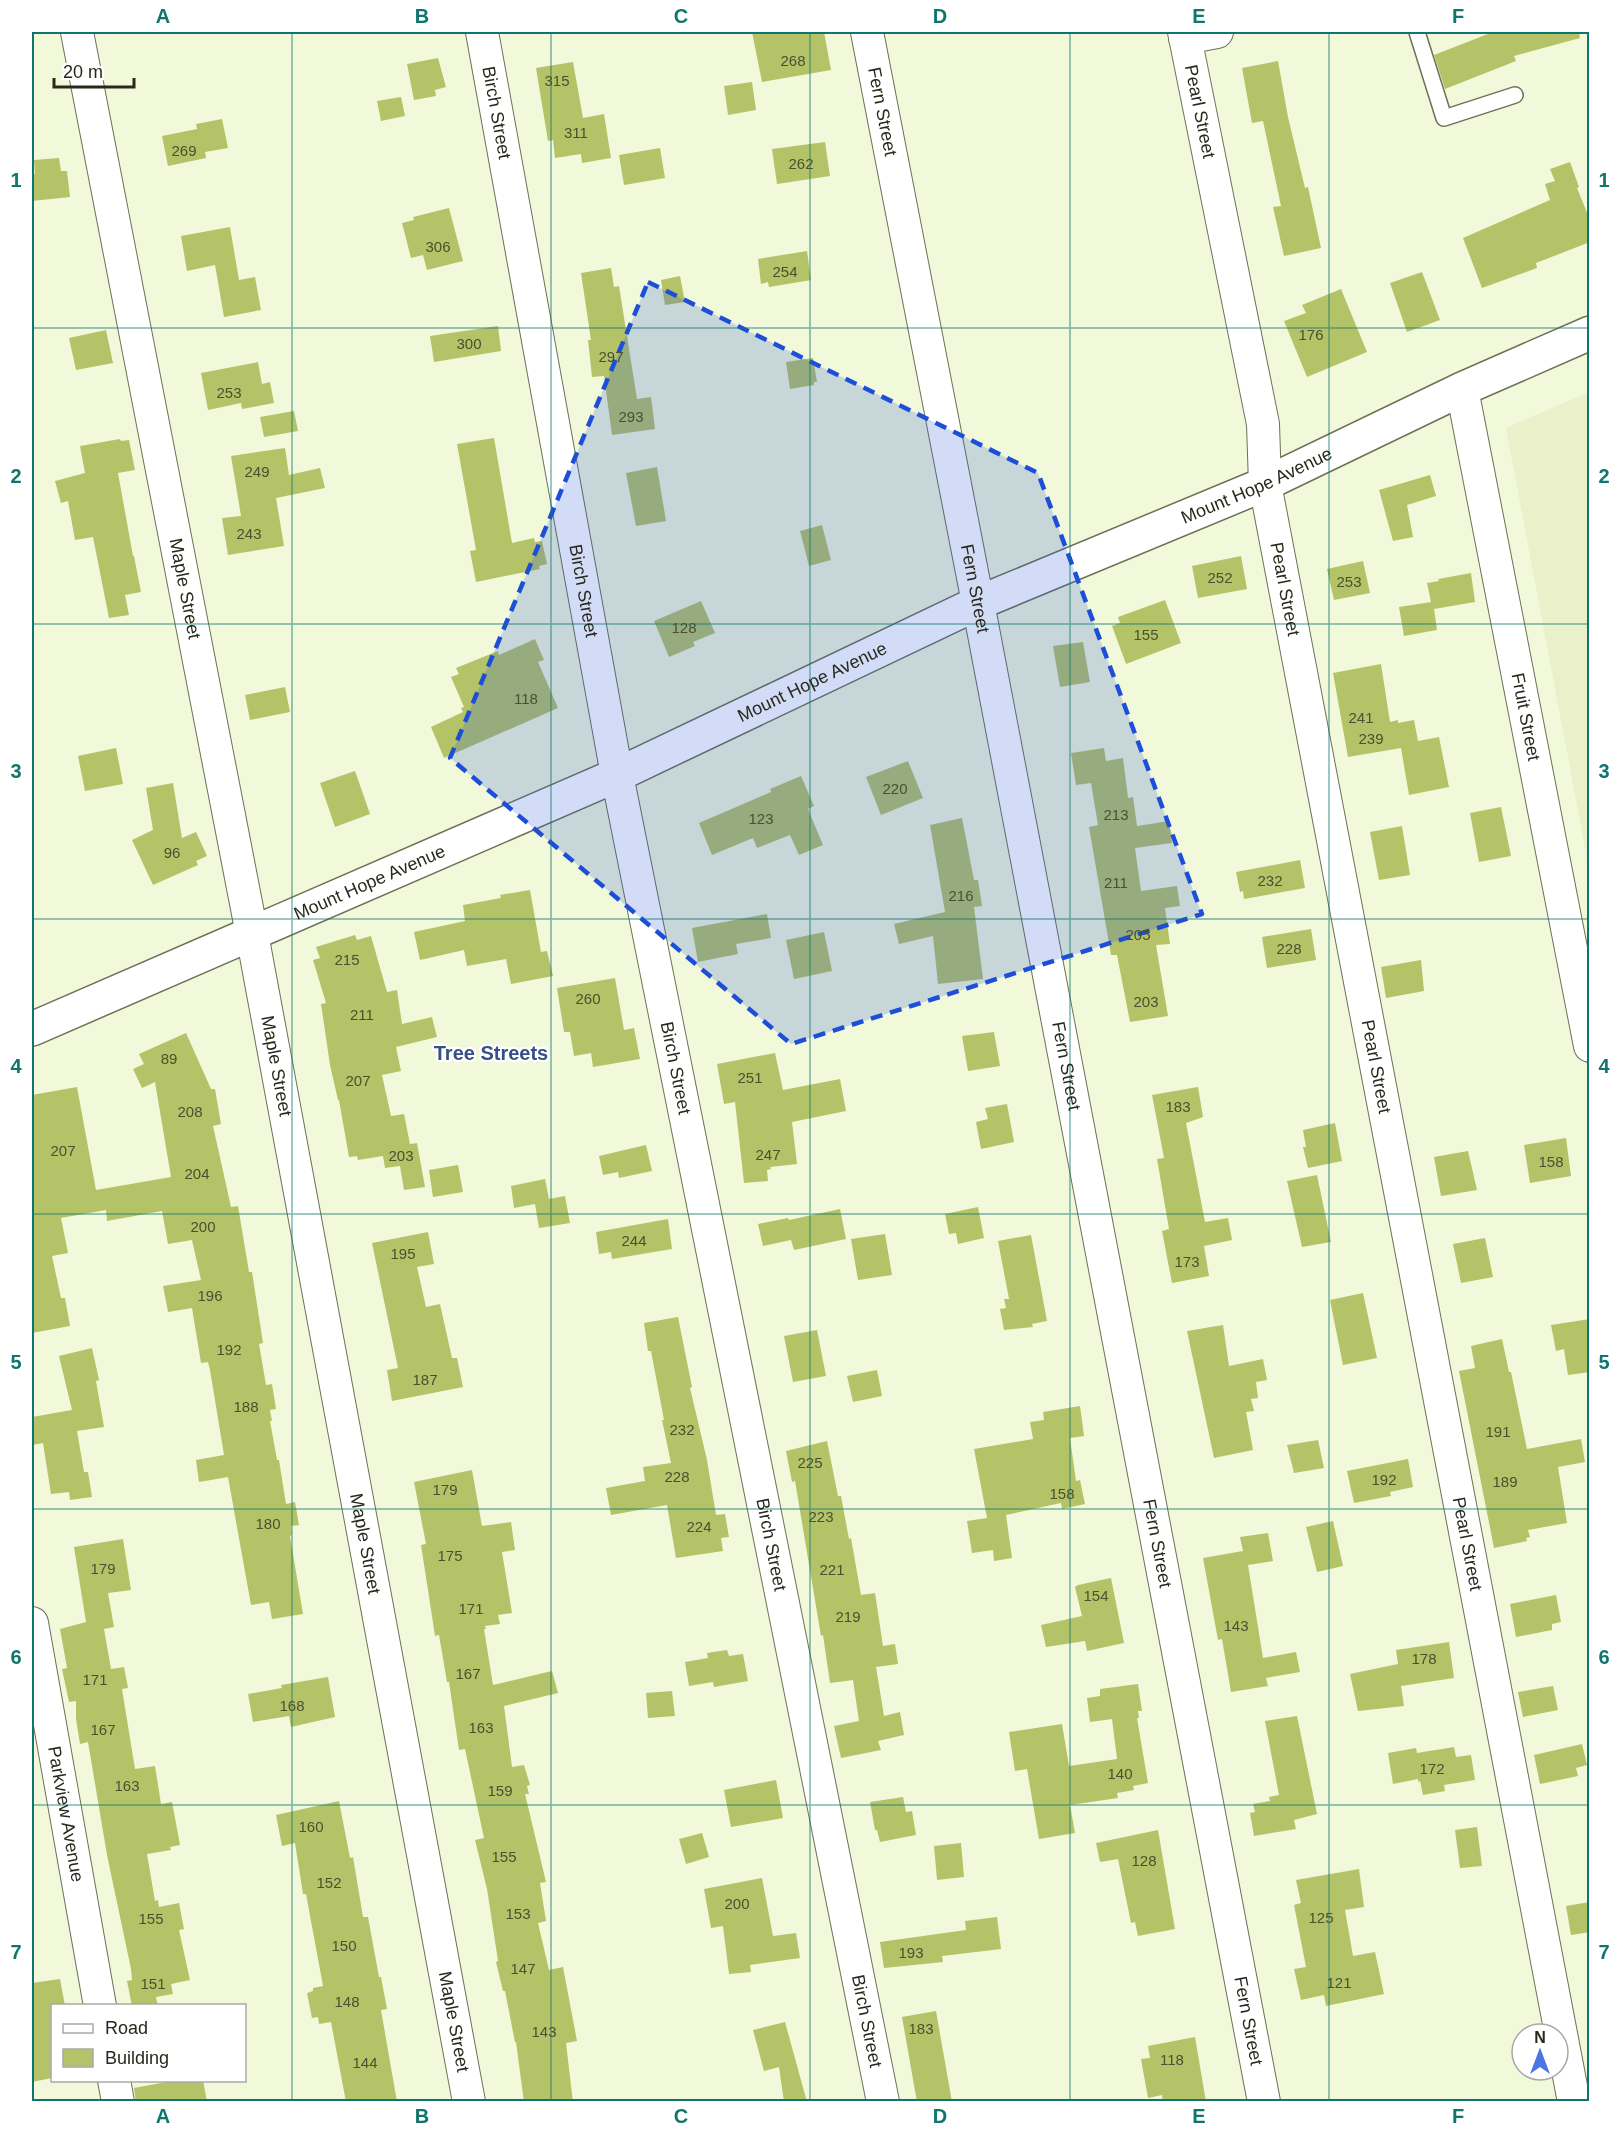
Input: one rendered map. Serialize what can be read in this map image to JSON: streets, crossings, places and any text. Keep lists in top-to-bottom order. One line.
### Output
{"streets":{"street":["Birch Street","Fern Street","Pearl Street","Mount Hope Avenue","Maple Street","Fruit Street","Parkview Avenue"]},"crossings":[["Birch Street","Mount Hope Avenue"],["Fern Street","Mount Hope Avenue"],["Pearl Street","Mount Hope Avenue"],["Mount Hope Avenue","Maple Street"],["Mount Hope Avenue","Fruit Street"]],"districts":["Tree Streets"],"house_numbers":["268","315","311","269","262","306","254","176","300","297","253","293","249","243","252","253","128","155","118","241","239","220","213","123","96","232","211","216","205","228","215","260","203","211","89","251","207","183","208","207","247","203","158","204","200","244","195","173","196","192","187","188","232","191","225","228","192","189","179","158","223","180","224","175","179","221","154","171","219","143","178","167","171","168","163","167","172","140","163","159","160","155","128","152","200","153","125","155","150","193","147","121","151","148","183","143","118","144"],"legend":["Road","Building"],"scale_bar":"20 m","north":"top","grid":{"columns":["A","B","C","D","E","F"],"rows":["1","2","3","4","5","6","7"]}}
